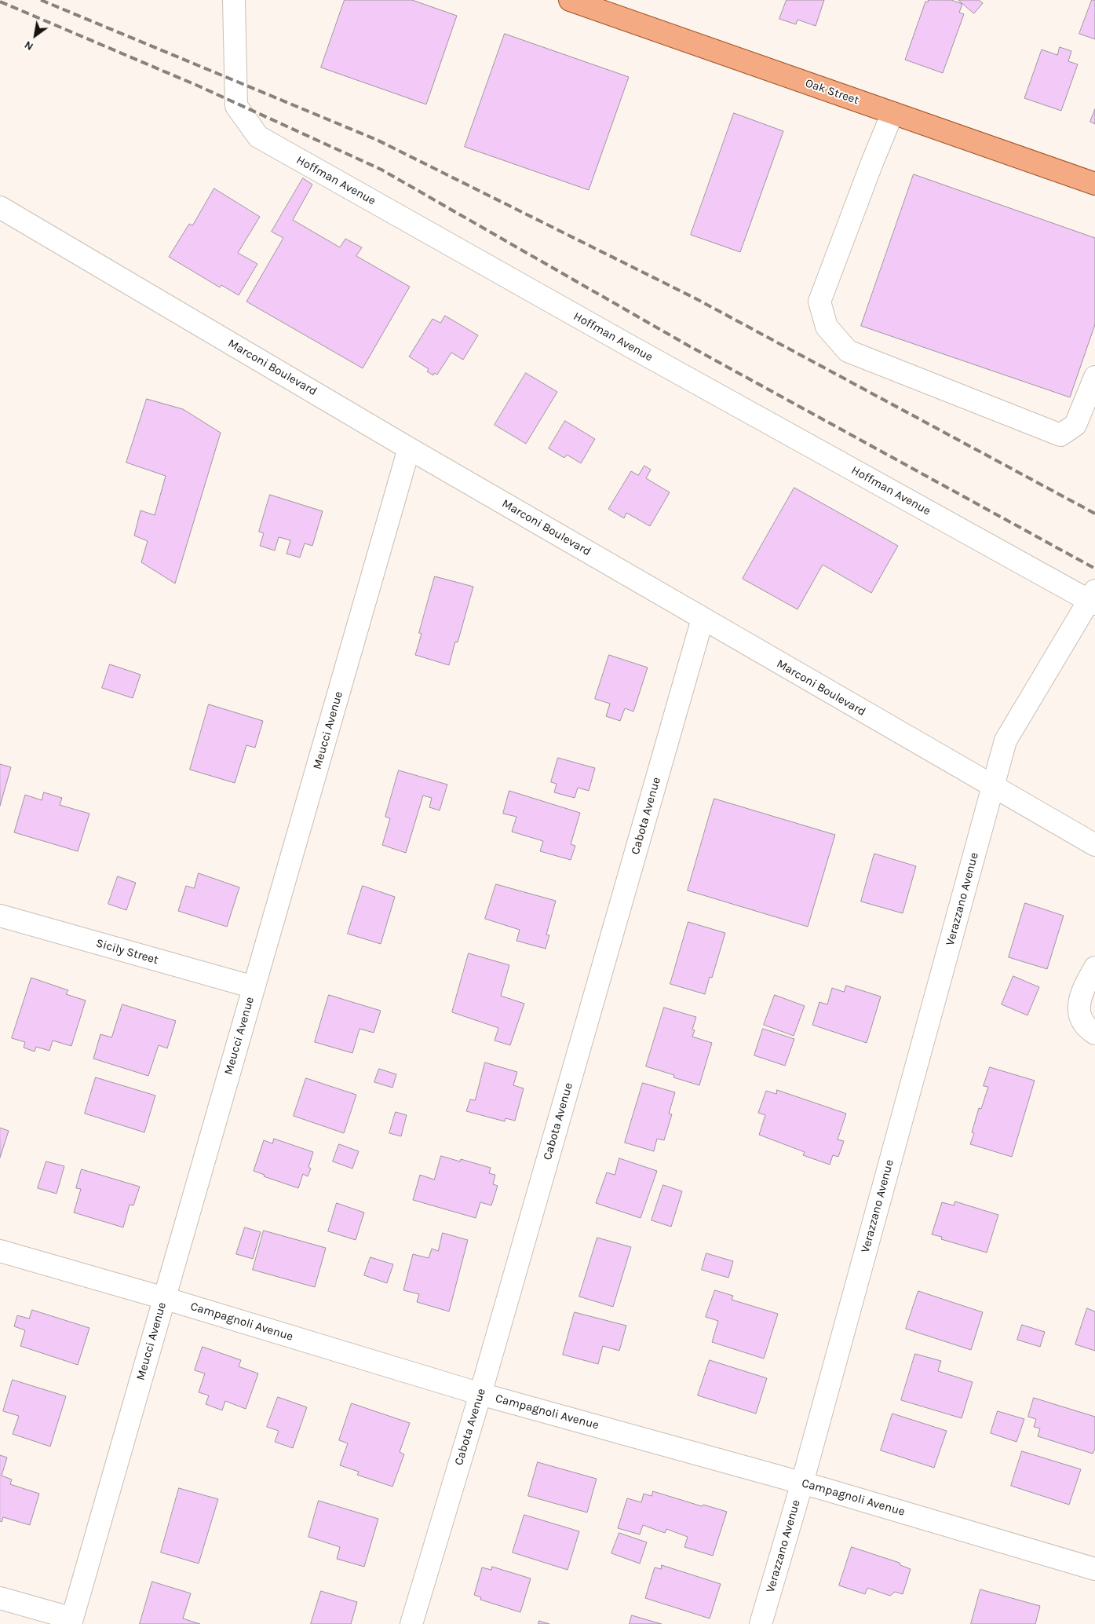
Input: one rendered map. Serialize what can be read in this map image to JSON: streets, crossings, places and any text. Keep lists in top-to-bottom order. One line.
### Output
{"streets":{"main road":["Oak Street"],"street":["Hoffman Avenue","Marconi Boulevard","Meucci Avenue","Cabota Avenue","Verazzano Avenue","Sicily Street","Campagnoli Avenue"]},"crossings":[["Hoffman Avenue","Verazzano Avenue"],["Marconi Boulevard","Meucci Avenue"],["Marconi Boulevard","Cabota Avenue"],["Marconi Boulevard","Verazzano Avenue"],["Meucci Avenue","Sicily Street"],["Meucci Avenue","Campagnoli Avenue"],["Cabota Avenue","Campagnoli Avenue"],["Verazzano Avenue","Campagnoli Avenue"]],"north":"bottom left"}
